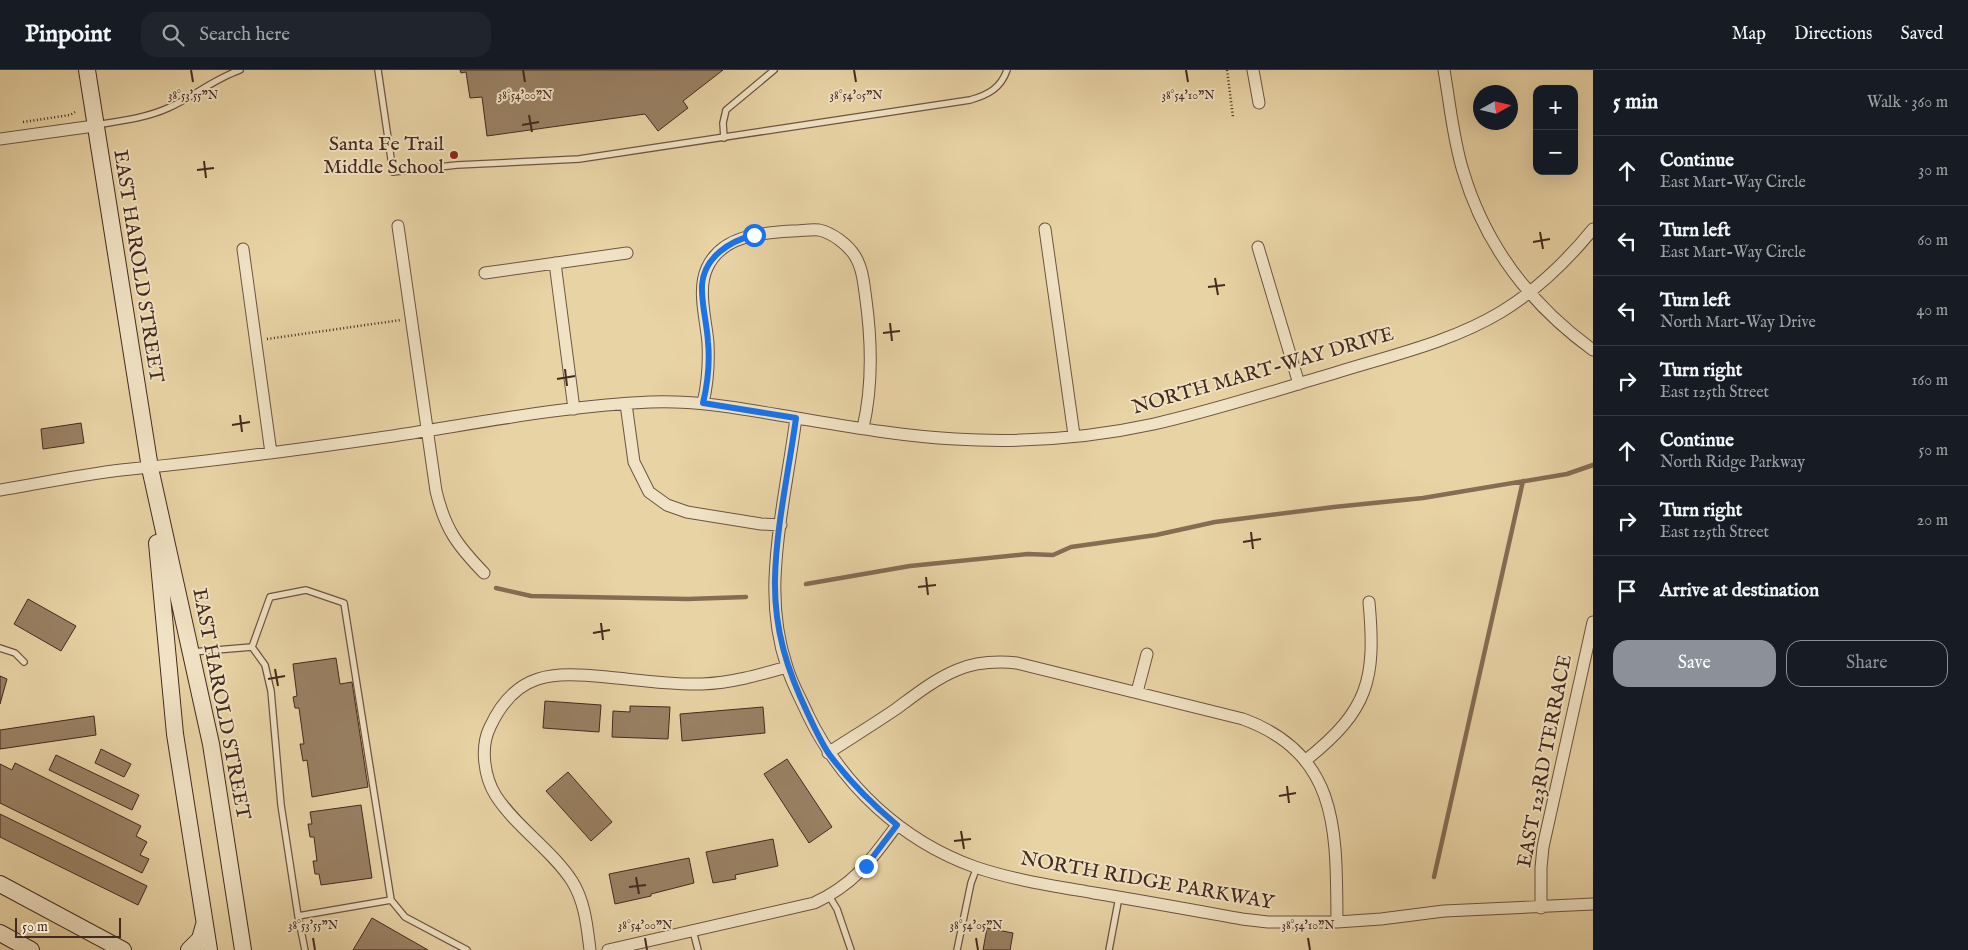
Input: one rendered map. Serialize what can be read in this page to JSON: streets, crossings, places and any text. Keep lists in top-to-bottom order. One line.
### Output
{"streets":{"main road":["EAST HAROLD STREET"],"street":["NORTH MART-WAY DRIVE","EAST 123RD TERRACE","NORTH RIDGE PARKWAY"]},"crossings":[["EAST HAROLD STREET","NORTH MART-WAY DRIVE"],["NORTH MART-WAY DRIVE","NORTH RIDGE PARKWAY"],["EAST 123RD TERRACE","NORTH RIDGE PARKWAY"]],"places":["Santa Fe Trail Middle School"],"scale_bar":"50 m","north":"right","page":{"header":"Pinpoint","search":"Search here","nav":["Map","Directions","Saved"],"heading":["5 min","Walk · 360 m"],"map_buttons":["+","−"],"list":[["Continue","East Mart-Way Circle","30 m"],["Turn left","East Mart-Way Circle","60 m"],["Turn left","North Mart-Way Drive","40 m"],["Turn right","East 125th Street","160 m"],["Continue","North Ridge Parkway","50 m"],["Turn right","East 125th Street","20 m"],"Arrive at destination"],"buttons":["Save","Share"],"scale":"50 m"},"coordinates":["38°53'55\"N","38°54'00\"N","38°54'05\"N","38°54'10\"N"]}
